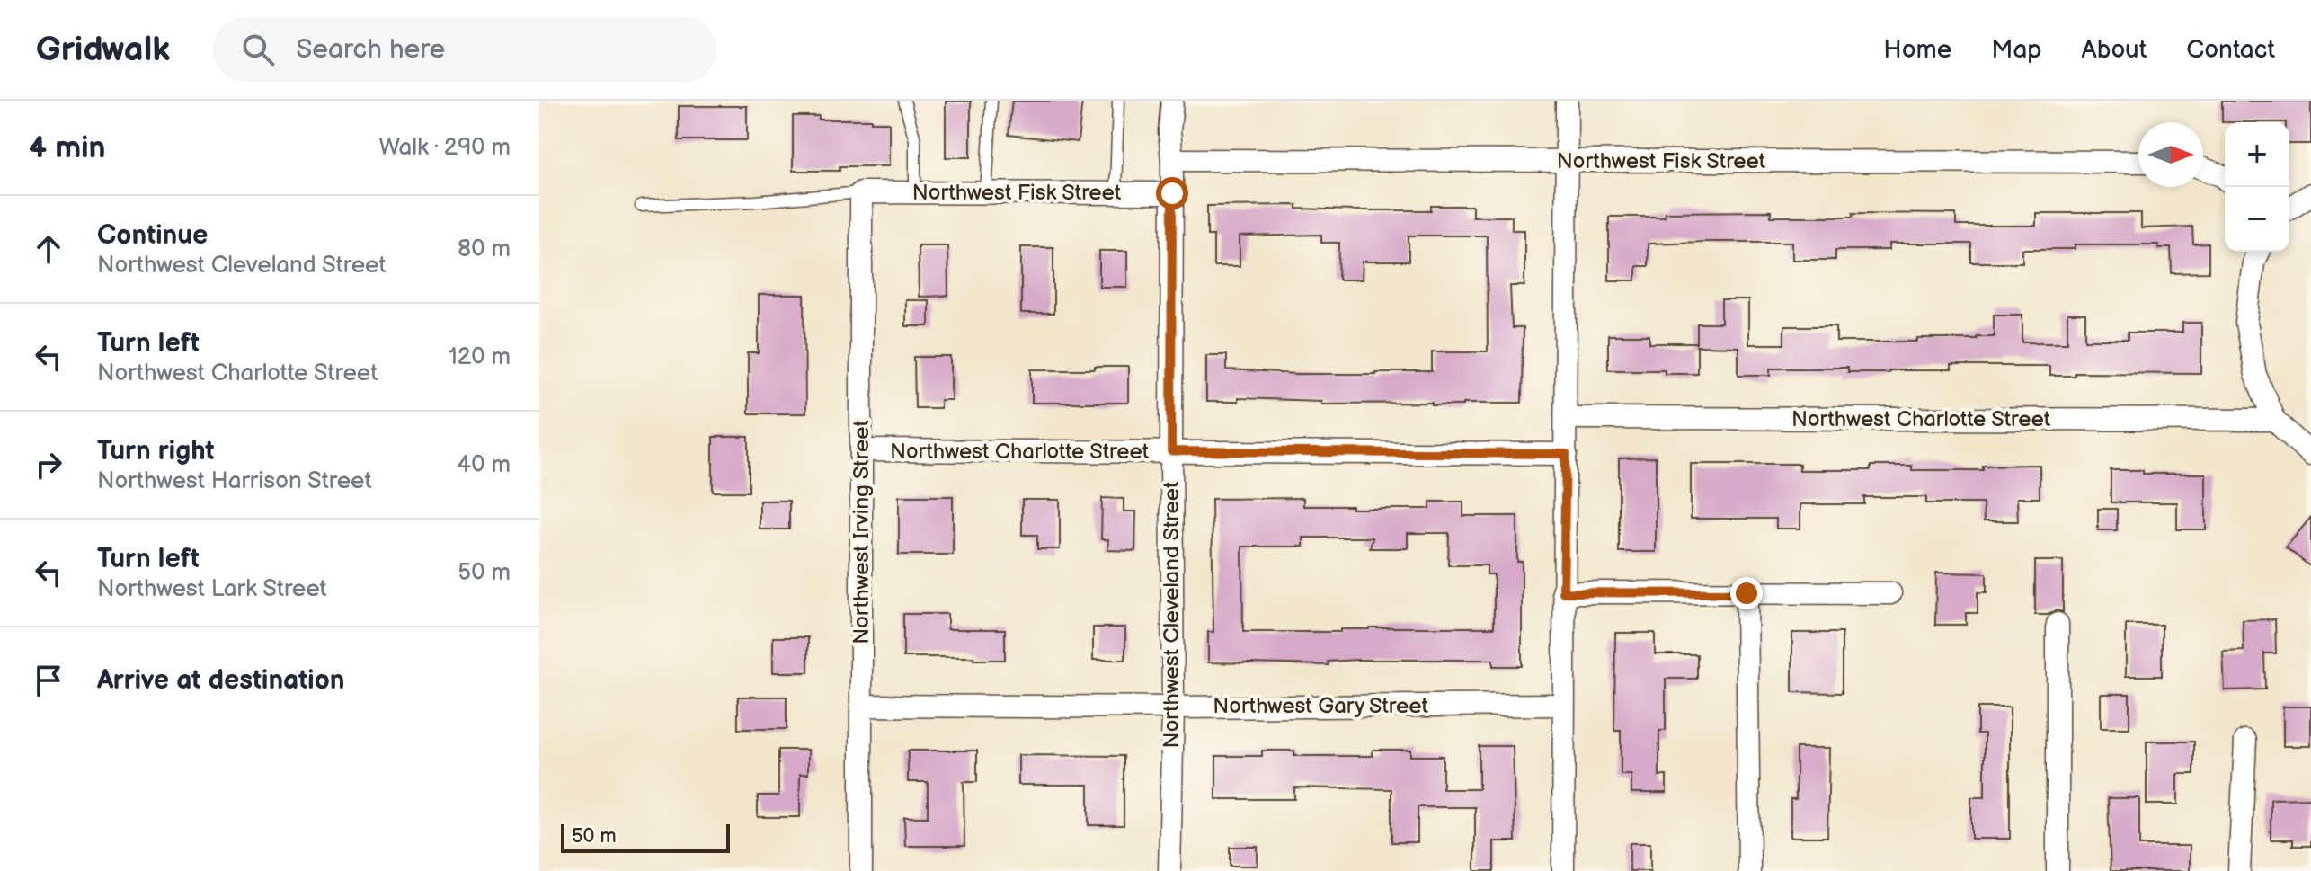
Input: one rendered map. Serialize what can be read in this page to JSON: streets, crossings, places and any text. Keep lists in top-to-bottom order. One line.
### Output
{"streets":{"street":["Northwest Fisk Street","Northwest Charlotte Street","Northwest Irving Street","Northwest Cleveland Street","Northwest Gary Street"]},"crossings":[["Northwest Fisk Street","Northwest Irving Street"],["Northwest Fisk Street","Northwest Cleveland Street"],["Northwest Charlotte Street","Northwest Irving Street"],["Northwest Charlotte Street","Northwest Cleveland Street"],["Northwest Irving Street","Northwest Gary Street"],["Northwest Cleveland Street","Northwest Gary Street"]],"scale_bar":"50 m","north":"right","page":{"header":"Gridwalk","search":"Search here","nav":["Home","Map","About","Contact"],"heading":["4 min","Walk · 290 m"],"map_buttons":["+","−"],"list":[["Continue","Northwest Cleveland Street","80 m"],["Turn left","Northwest Charlotte Street","120 m"],["Turn right","Northwest Harrison Street","40 m"],["Turn left","Northwest Lark Street","50 m"],"Arrive at destination"],"scale":"50 m"}}
